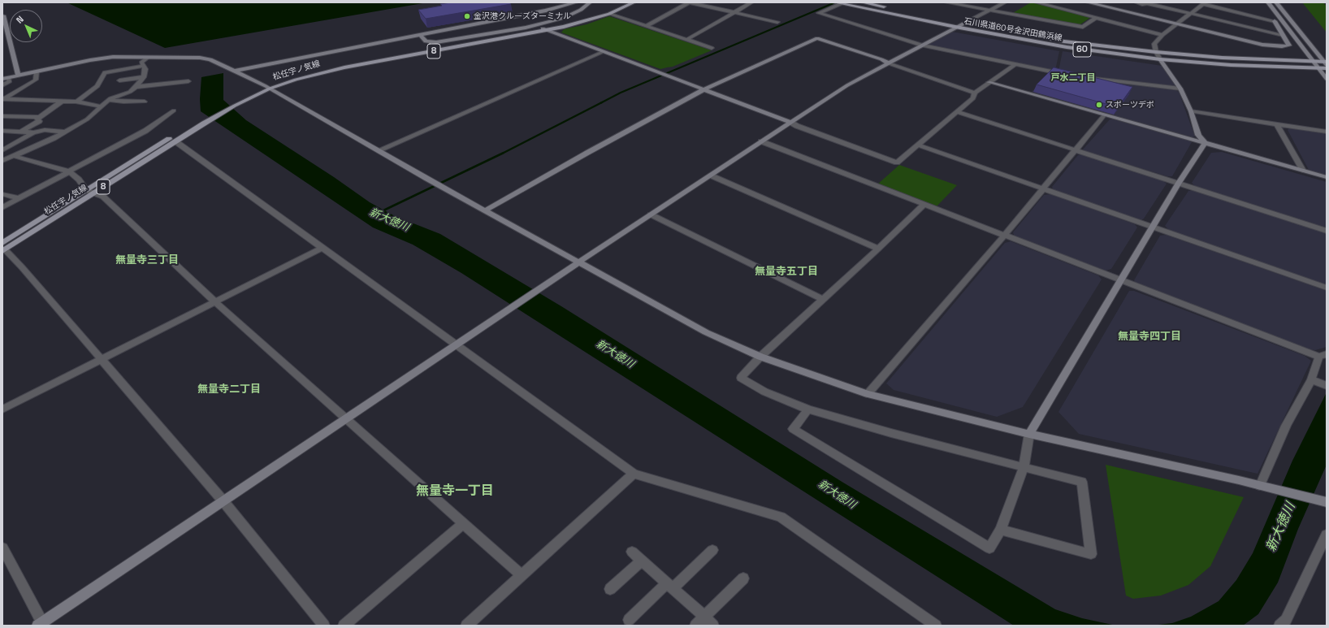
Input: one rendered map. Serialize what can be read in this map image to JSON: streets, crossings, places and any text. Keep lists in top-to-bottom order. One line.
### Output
{"streets":{"main road":["石川県道60号金沢田鶴浜線","60","8","松任宇ノ気線"]},"districts":["戸水二丁目","無量寺三丁目","無量寺五丁目","無量寺四丁目","無量寺二丁目","無量寺一丁目"],"water":["新大徳川"],"places":["金沢港クルーズターミナル","スポーツデポ"],"north":"top left"}
